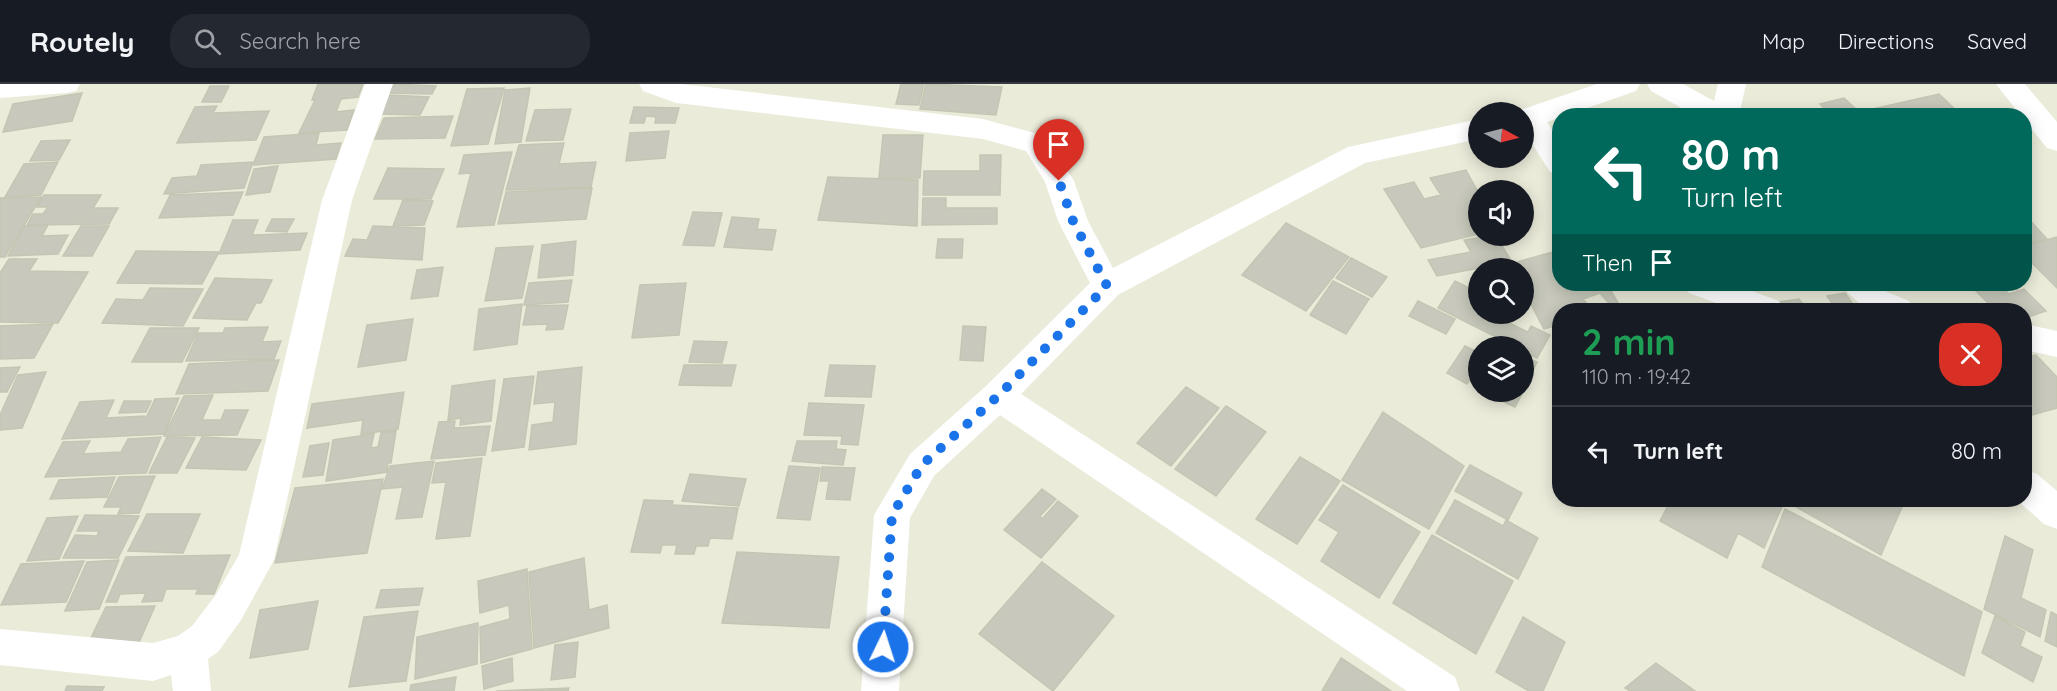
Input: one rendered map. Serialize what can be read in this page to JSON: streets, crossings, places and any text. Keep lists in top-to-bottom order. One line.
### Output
{"north":"right","page":{"header":"Routely","search":"Search here","nav":["Map","Directions","Saved"],"turn":["80 m","Turn left"],"then":"Then","heading":["2 min","110 m · 19:42"],"list":[{"name":"Turn left","value":"80 m"}]}}
